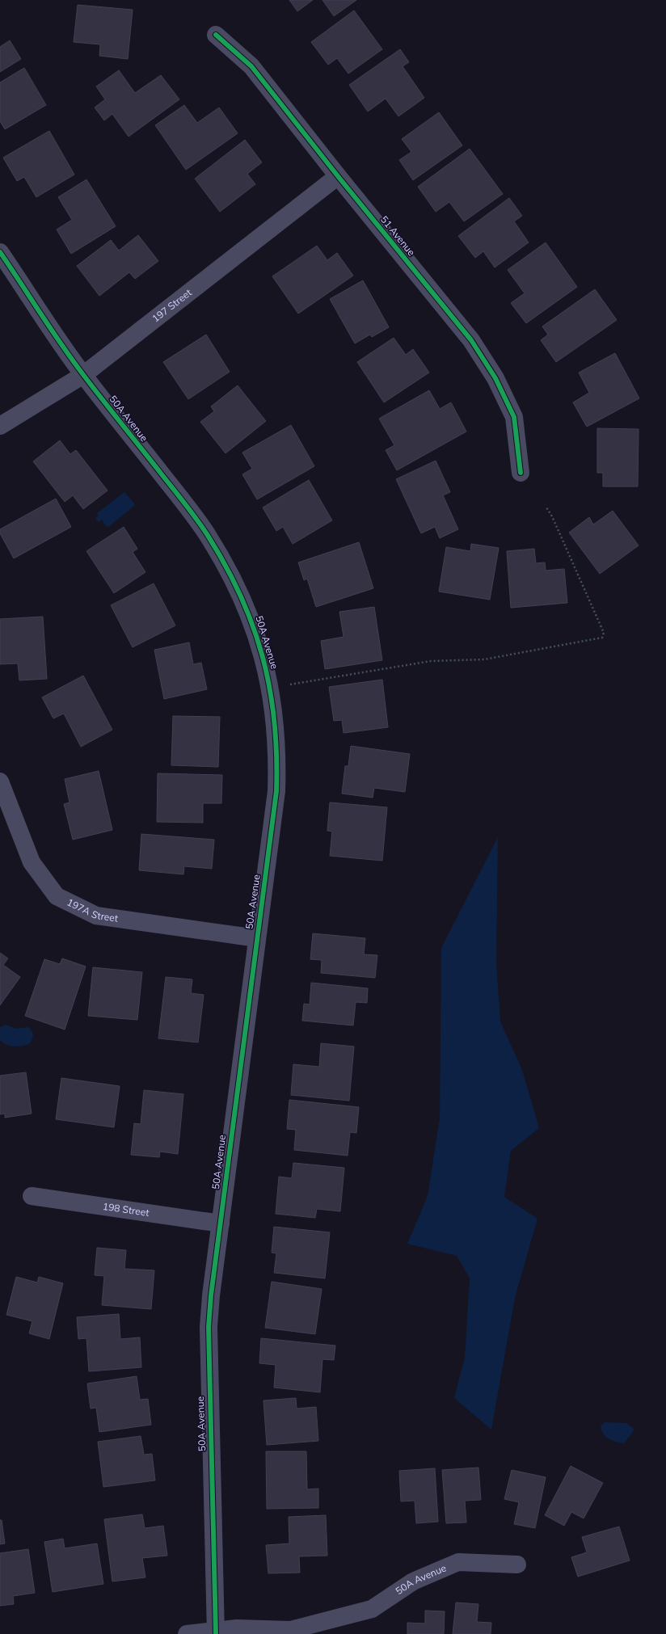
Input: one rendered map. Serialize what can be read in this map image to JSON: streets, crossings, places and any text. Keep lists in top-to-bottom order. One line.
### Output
{"streets":{"street":["51 Avenue","197 Street","50A Avenue","197A Street","198 Street"]},"crossings":[["51 Avenue","197 Street"],["197 Street","50A Avenue"],["50A Avenue","197A Street"],["50A Avenue","198 Street"]]}
